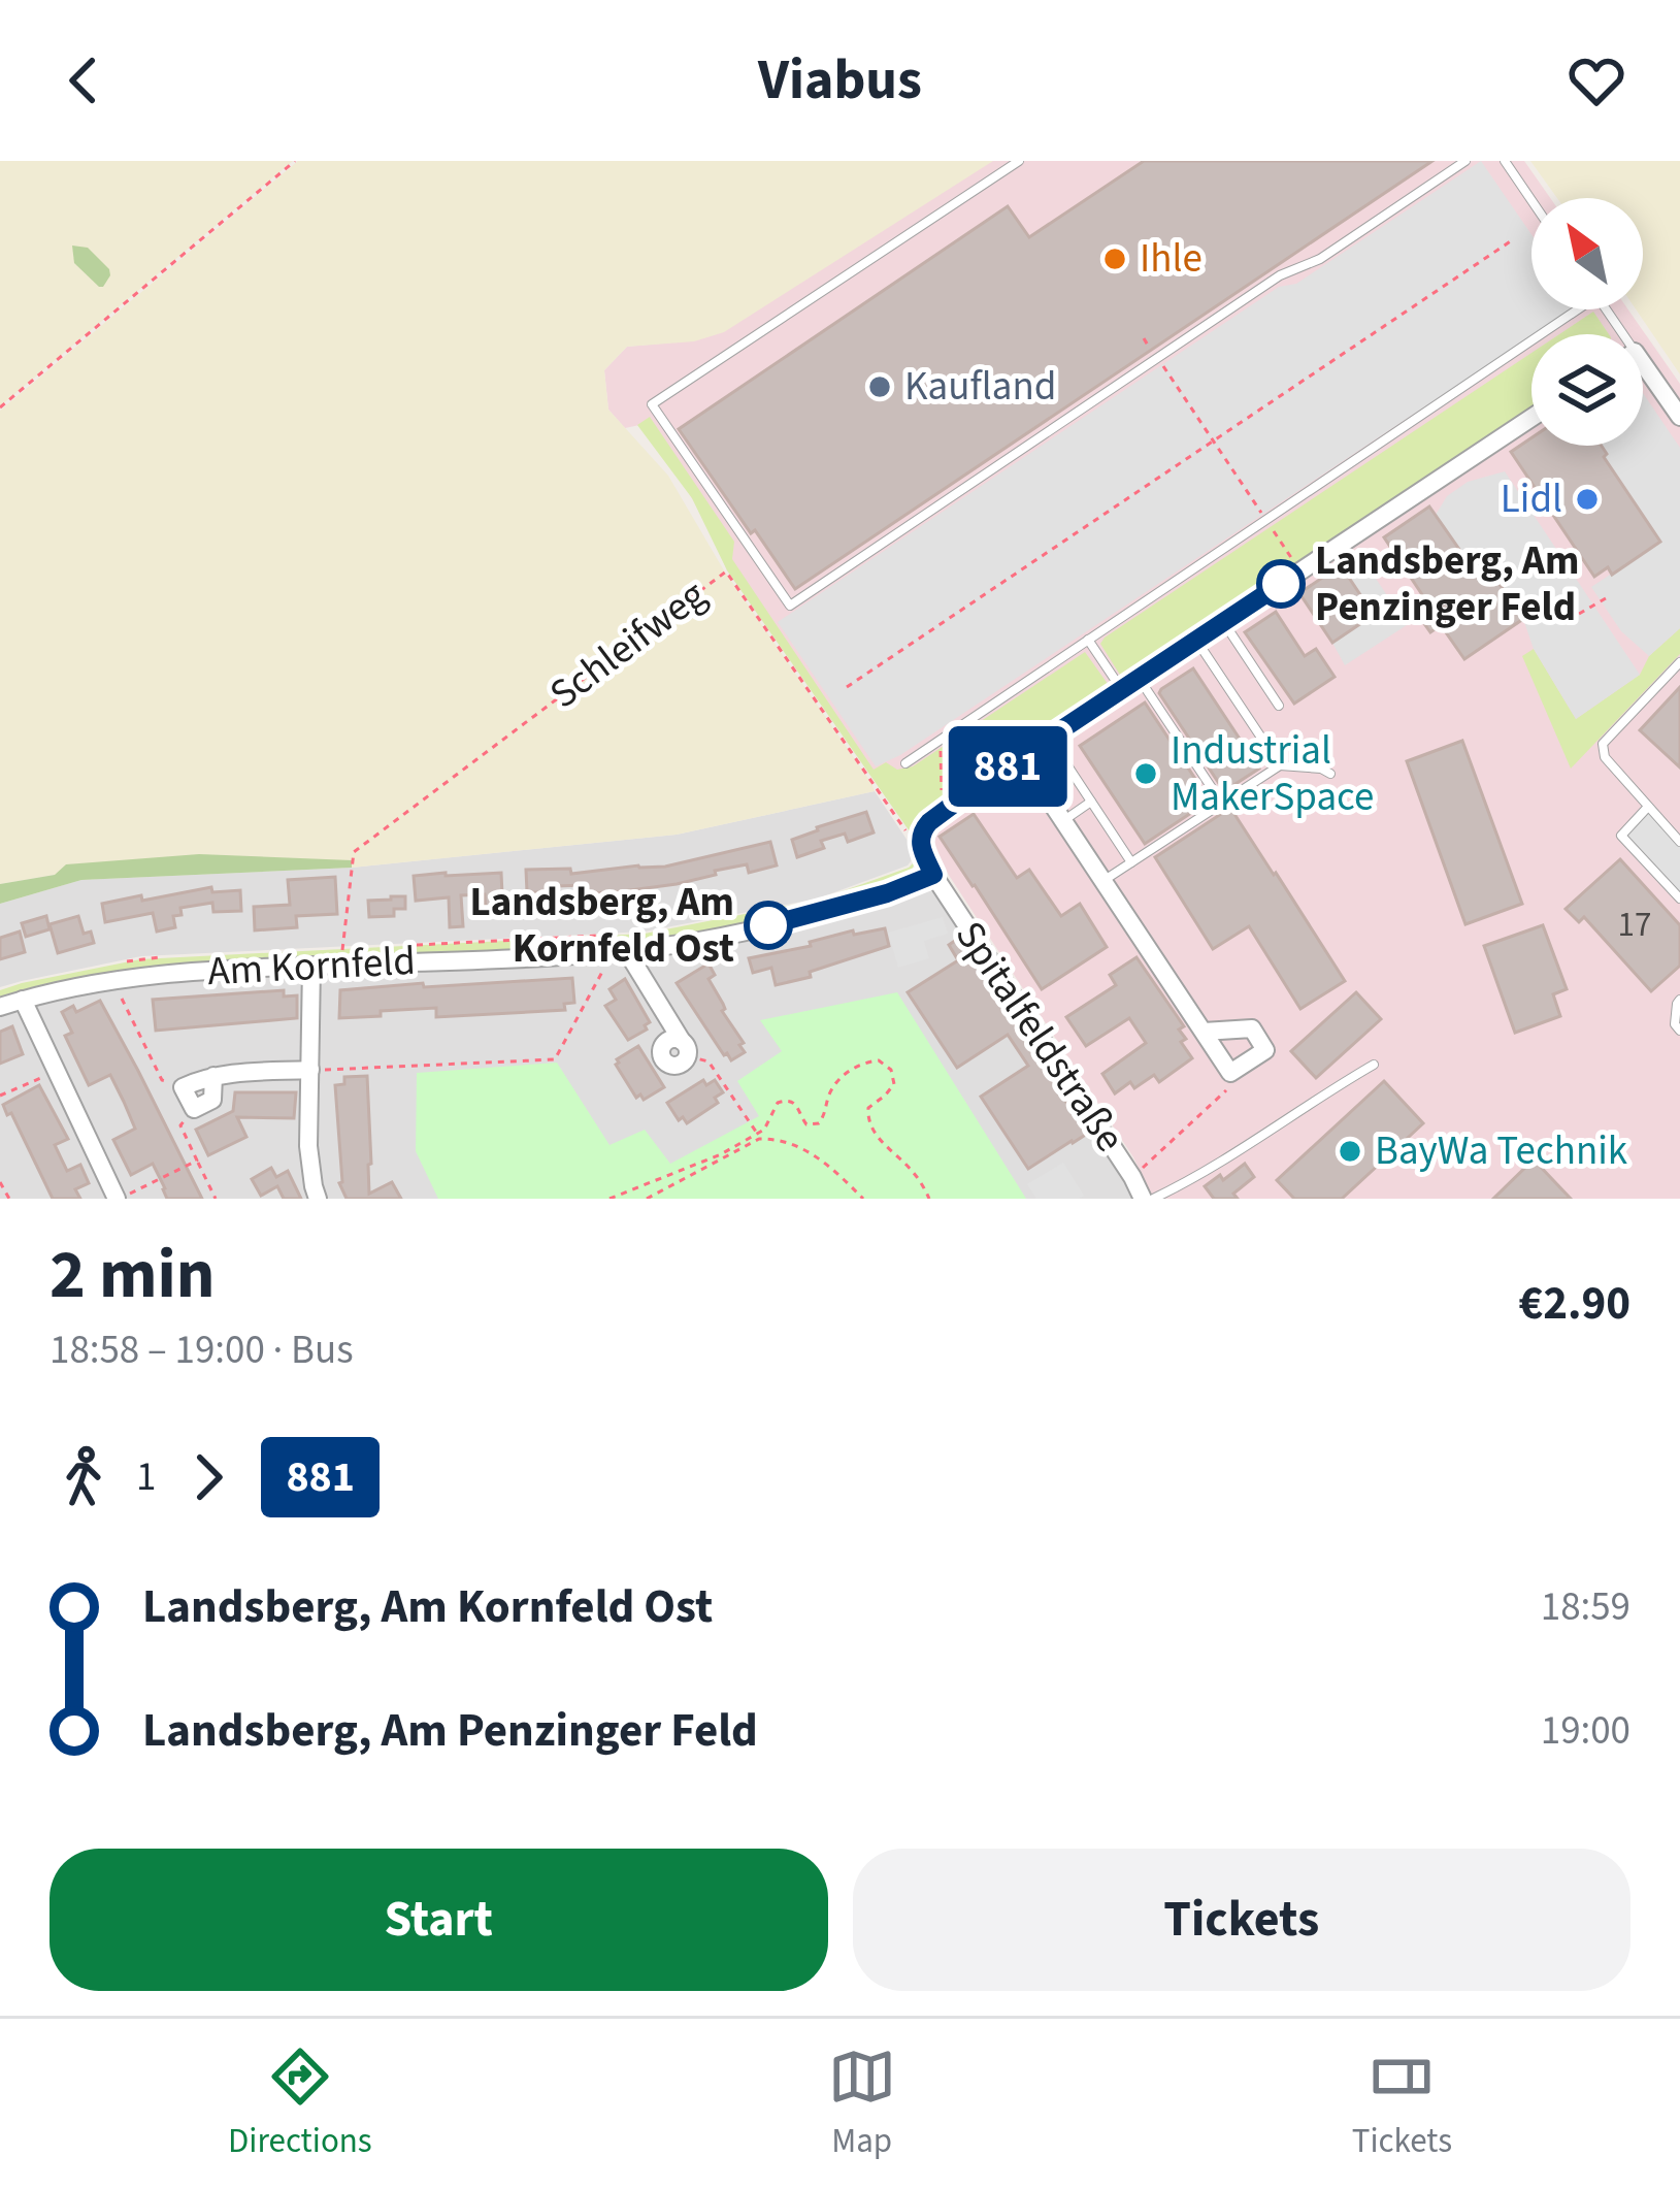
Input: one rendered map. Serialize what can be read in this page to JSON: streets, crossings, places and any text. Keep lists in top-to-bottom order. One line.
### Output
{"streets":{"street":["Am Kornfeld","Spitalfeldstraße"],"path":["Schleifweg"]},"crossings":[["Schleifweg","Am Kornfeld"],["Schleifweg","Spitalfeldstraße"],["Am Kornfeld","Spitalfeldstraße"]],"places":["Ihle","Kaufland","Lidl","Landsberg, Am Penzinger Feld","Industrial MakerSpace","Landsberg, Am Kornfeld Ost","BayWa Technik"],"lines":["bus line 881"],"house_numbers":["17"],"north":"top left","page":{"header":"Viabus","on_map":"881","heading":["2 min","18:58 – 19:00 · Bus","€2.90"],"legs":["1","881"],"list":[{"name":"Landsberg, Am Kornfeld Ost","value":"18:59"},{"name":"Landsberg, Am Penzinger Feld","value":"19:00"}],"buttons":["Start","Tickets"],"tabs":["Directions","Map","Tickets"]}}
